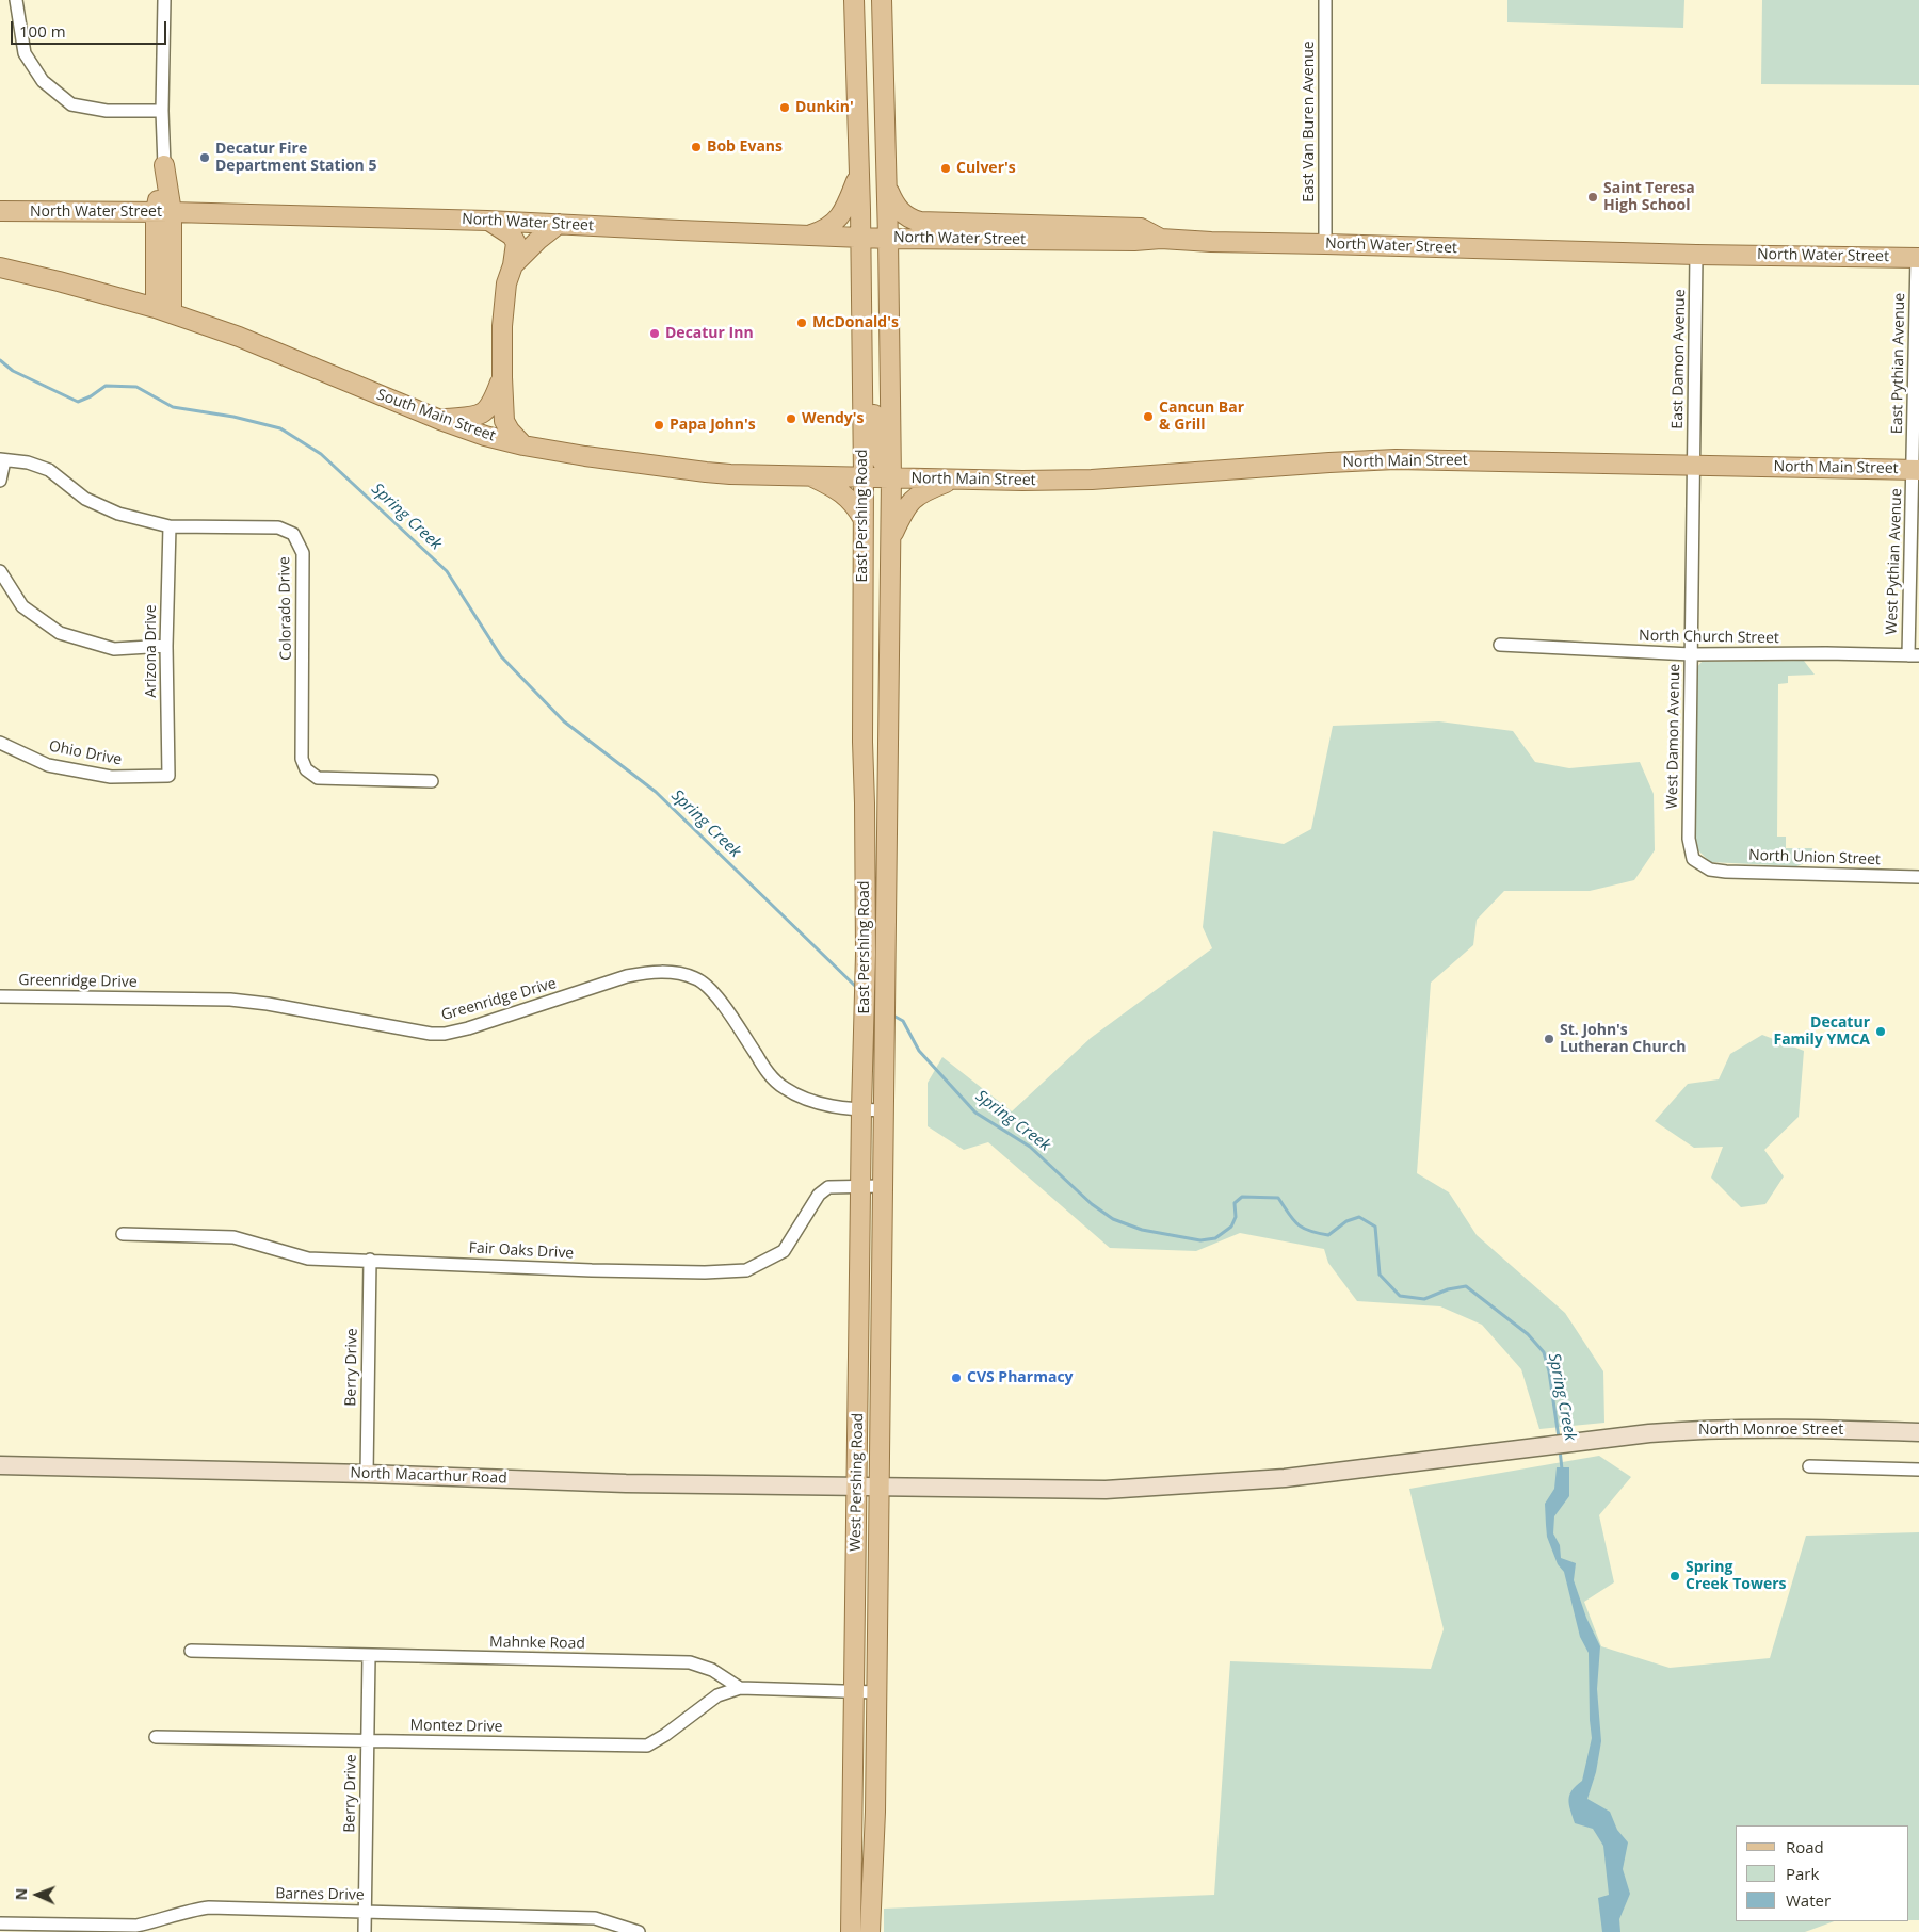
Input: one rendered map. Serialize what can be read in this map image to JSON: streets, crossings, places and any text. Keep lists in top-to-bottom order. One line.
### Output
{"streets":{"main road":["North Water Street","South Main Street","North Main Street","East Pershing Road","West Pershing Road"],"street":["East Van Buren Avenue","East Damon Avenue","East Pythian Avenue","West Pythian Avenue","Colorado Drive","North Church Street","Arizona Drive","West Damon Avenue","Ohio Drive","North Union Street","Greenridge Drive","Fair Oaks Drive","Berry Drive","North Monroe Street","North Macarthur Road","Mahnke Road","Montez Drive","Barnes Drive"]},"crossings":[["East Van Buren Avenue","North Water Street"],["North Water Street","East Damon Avenue"],["North Water Street","East Pythian Avenue"],["North Water Street","East Pershing Road"],["North Water Street","West Pershing Road"],["East Damon Avenue","North Main Street"],["East Damon Avenue","West Damon Avenue"],["East Pythian Avenue","North Main Street"],["East Pythian Avenue","West Pythian Avenue"],["South Main Street","North Main Street"],["South Main Street","East Pershing Road"],["South Main Street","West Pershing Road"],["North Main Street","West Pythian Avenue"],["North Main Street","West Damon Avenue"],["North Main Street","West Pershing Road"],["East Pershing Road","West Pershing Road"],["West Pythian Avenue","North Church Street"],["Colorado Drive","Arizona Drive"],["North Church Street","West Damon Avenue"],["Arizona Drive","Ohio Drive"],["West Damon Avenue","North Union Street"],["Greenridge Drive","West Pershing Road"],["Fair Oaks Drive","Berry Drive"],["Fair Oaks Drive","West Pershing Road"],["Berry Drive","North Macarthur Road"],["Berry Drive","Mahnke Road"],["Berry Drive","Montez Drive"],["Berry Drive","Barnes Drive"],["North Monroe Street","North Macarthur Road"],["North Macarthur Road","West Pershing Road"],["Mahnke Road","Montez Drive"]],"water":["Spring Creek"],"places":["Dunkin'","Bob Evans","Decatur Fire Department Station 5","Culver's","Saint Teresa High School","McDonald's","Decatur Inn","Cancun Bar & Grill","Wendy's","Papa John's","Decatur Family YMCA","St. John's Lutheran Church","CVS Pharmacy","Spring Creek Towers"],"legend":["Road","Park","Water"],"scale_bar":"100 m","north":"left"}
